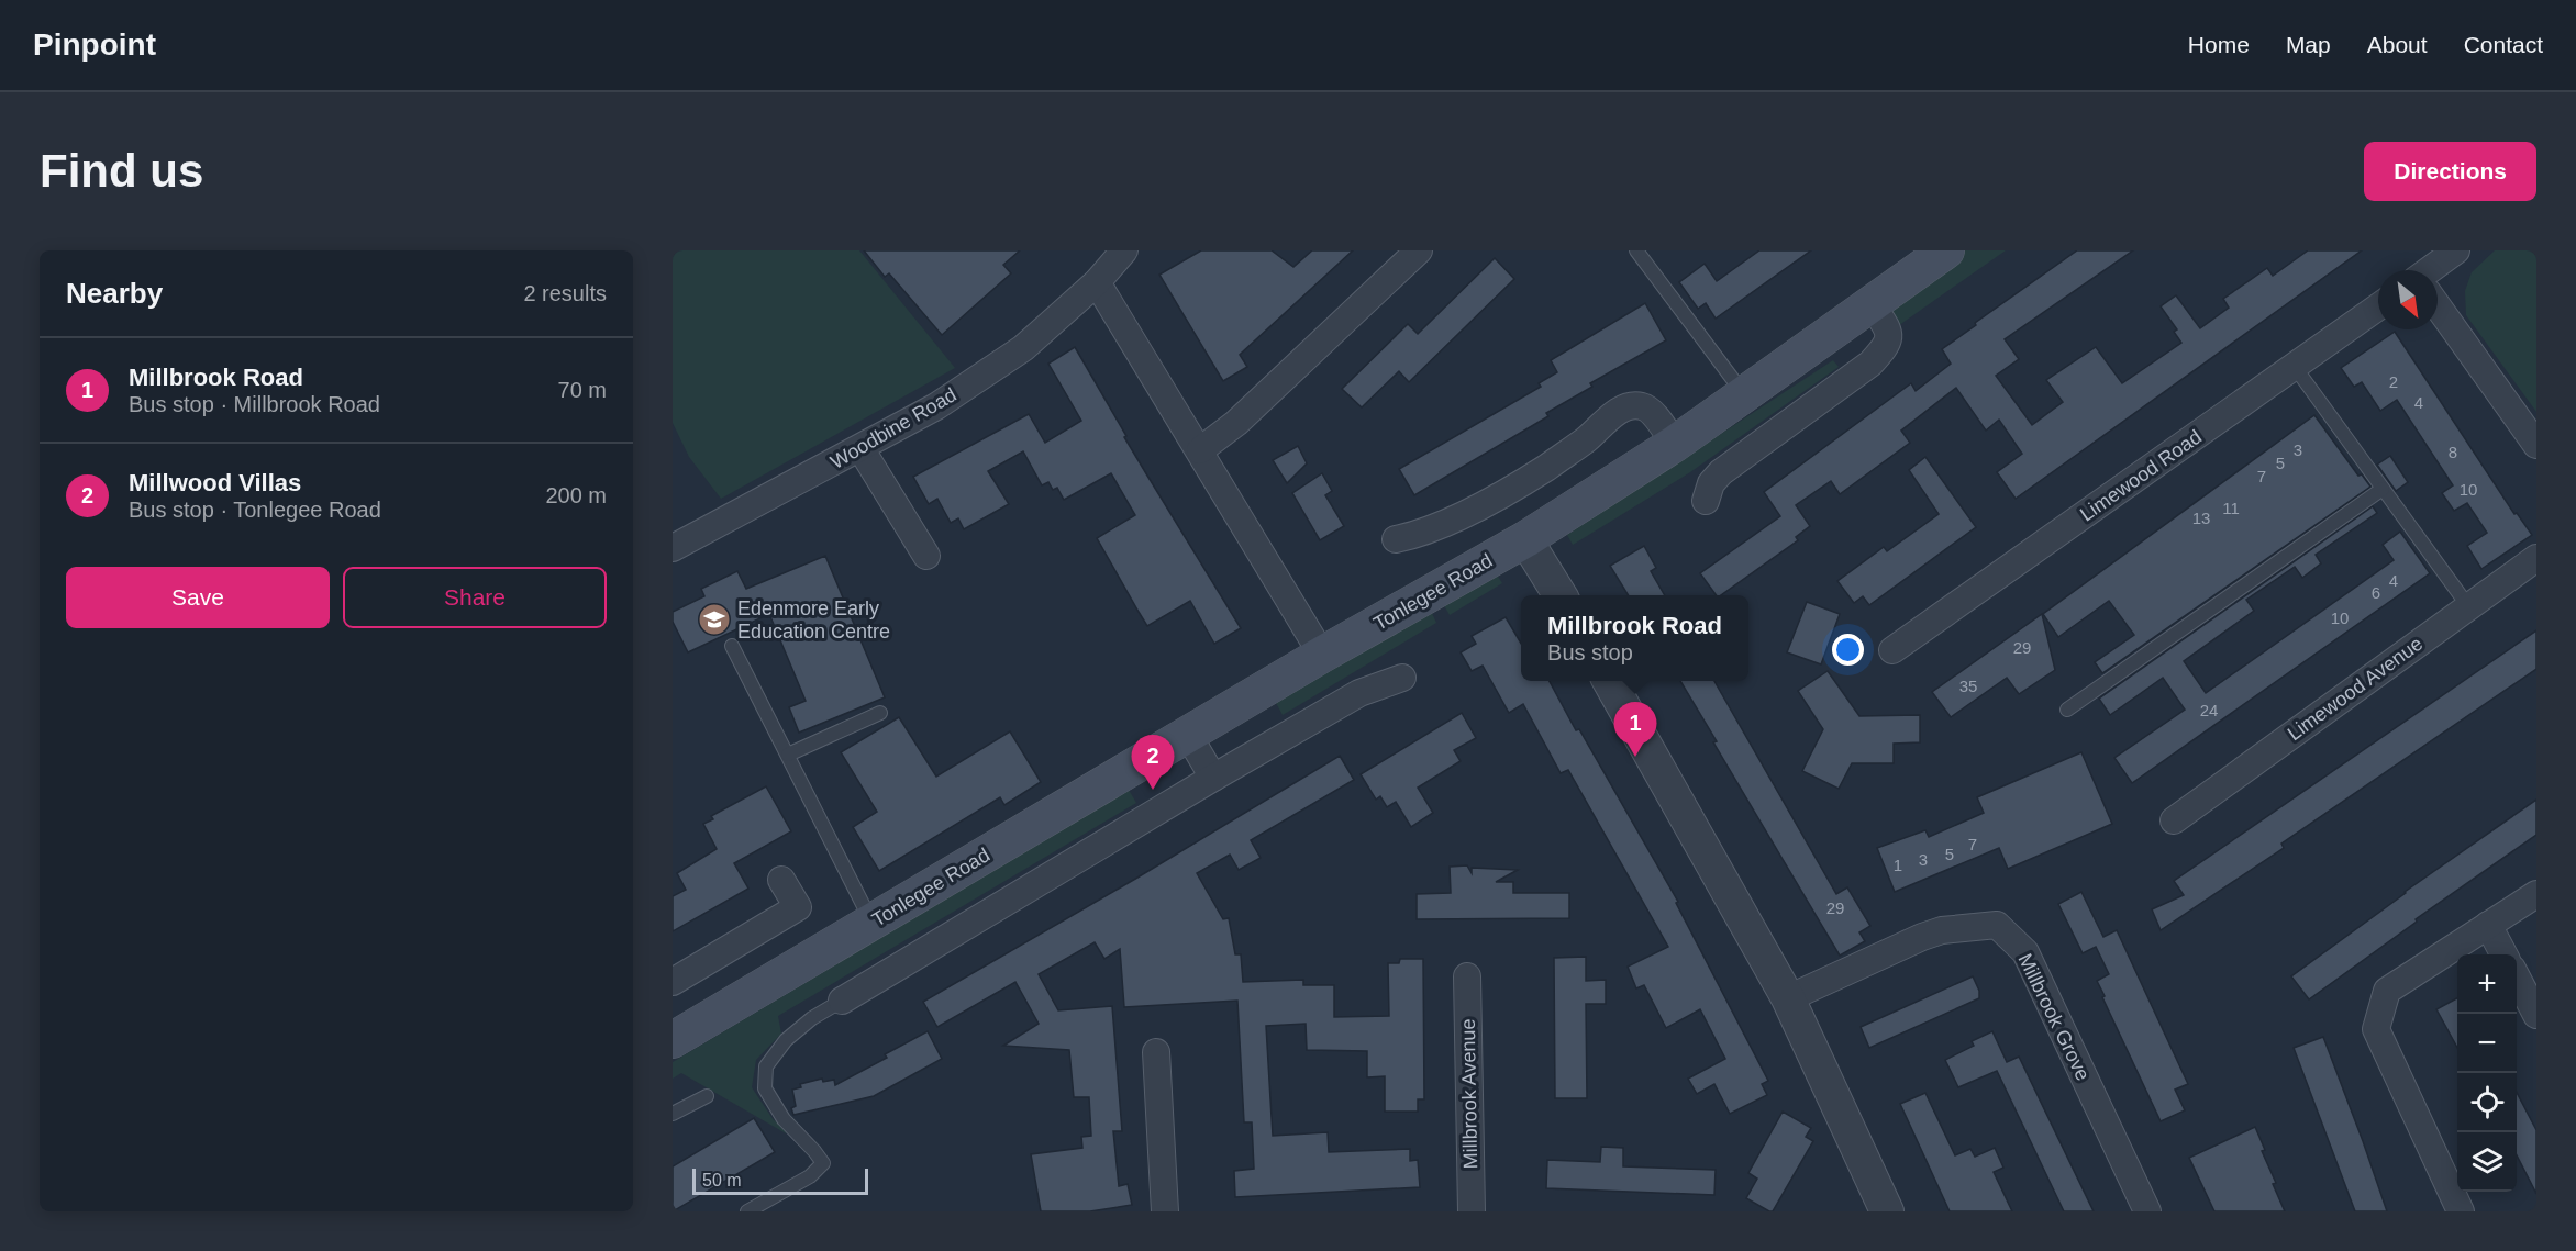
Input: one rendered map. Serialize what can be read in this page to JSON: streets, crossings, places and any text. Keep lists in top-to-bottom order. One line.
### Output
{"streets":{"main road":["Tonlegee Road"],"street":["Woodbine Road","Limewood Road","Limewood Avenue","Millbrook Grove","Millbrook Avenue"]},"places":{"school or university":["Edenmore Early Education Centre"]},"house_numbers":["2","4","3","8","5","7","10","11","13","4","6","10","29","35","24","7","5","3","1","29"],"scale_bar":"50 m","north":"bottom right","page":{"header":"Pinpoint","nav":["Home","Map","About","Contact"],"buttons":["Directions",["Save","Share"]],"title":"Find us","heading":["Nearby","2 results"],"list":[{"mark":"1","name":"Millbrook Road","note":"Bus stop · Millbrook Road","value":"70 m"},{"mark":"2","name":"Millwood Villas","note":"Bus stop · Tonlegee Road","value":"200 m"}],"popup":["Millbrook Road","Bus stop"],"pins":["1","2"],"map_buttons":["+","−"],"scale":"50 m"}}
